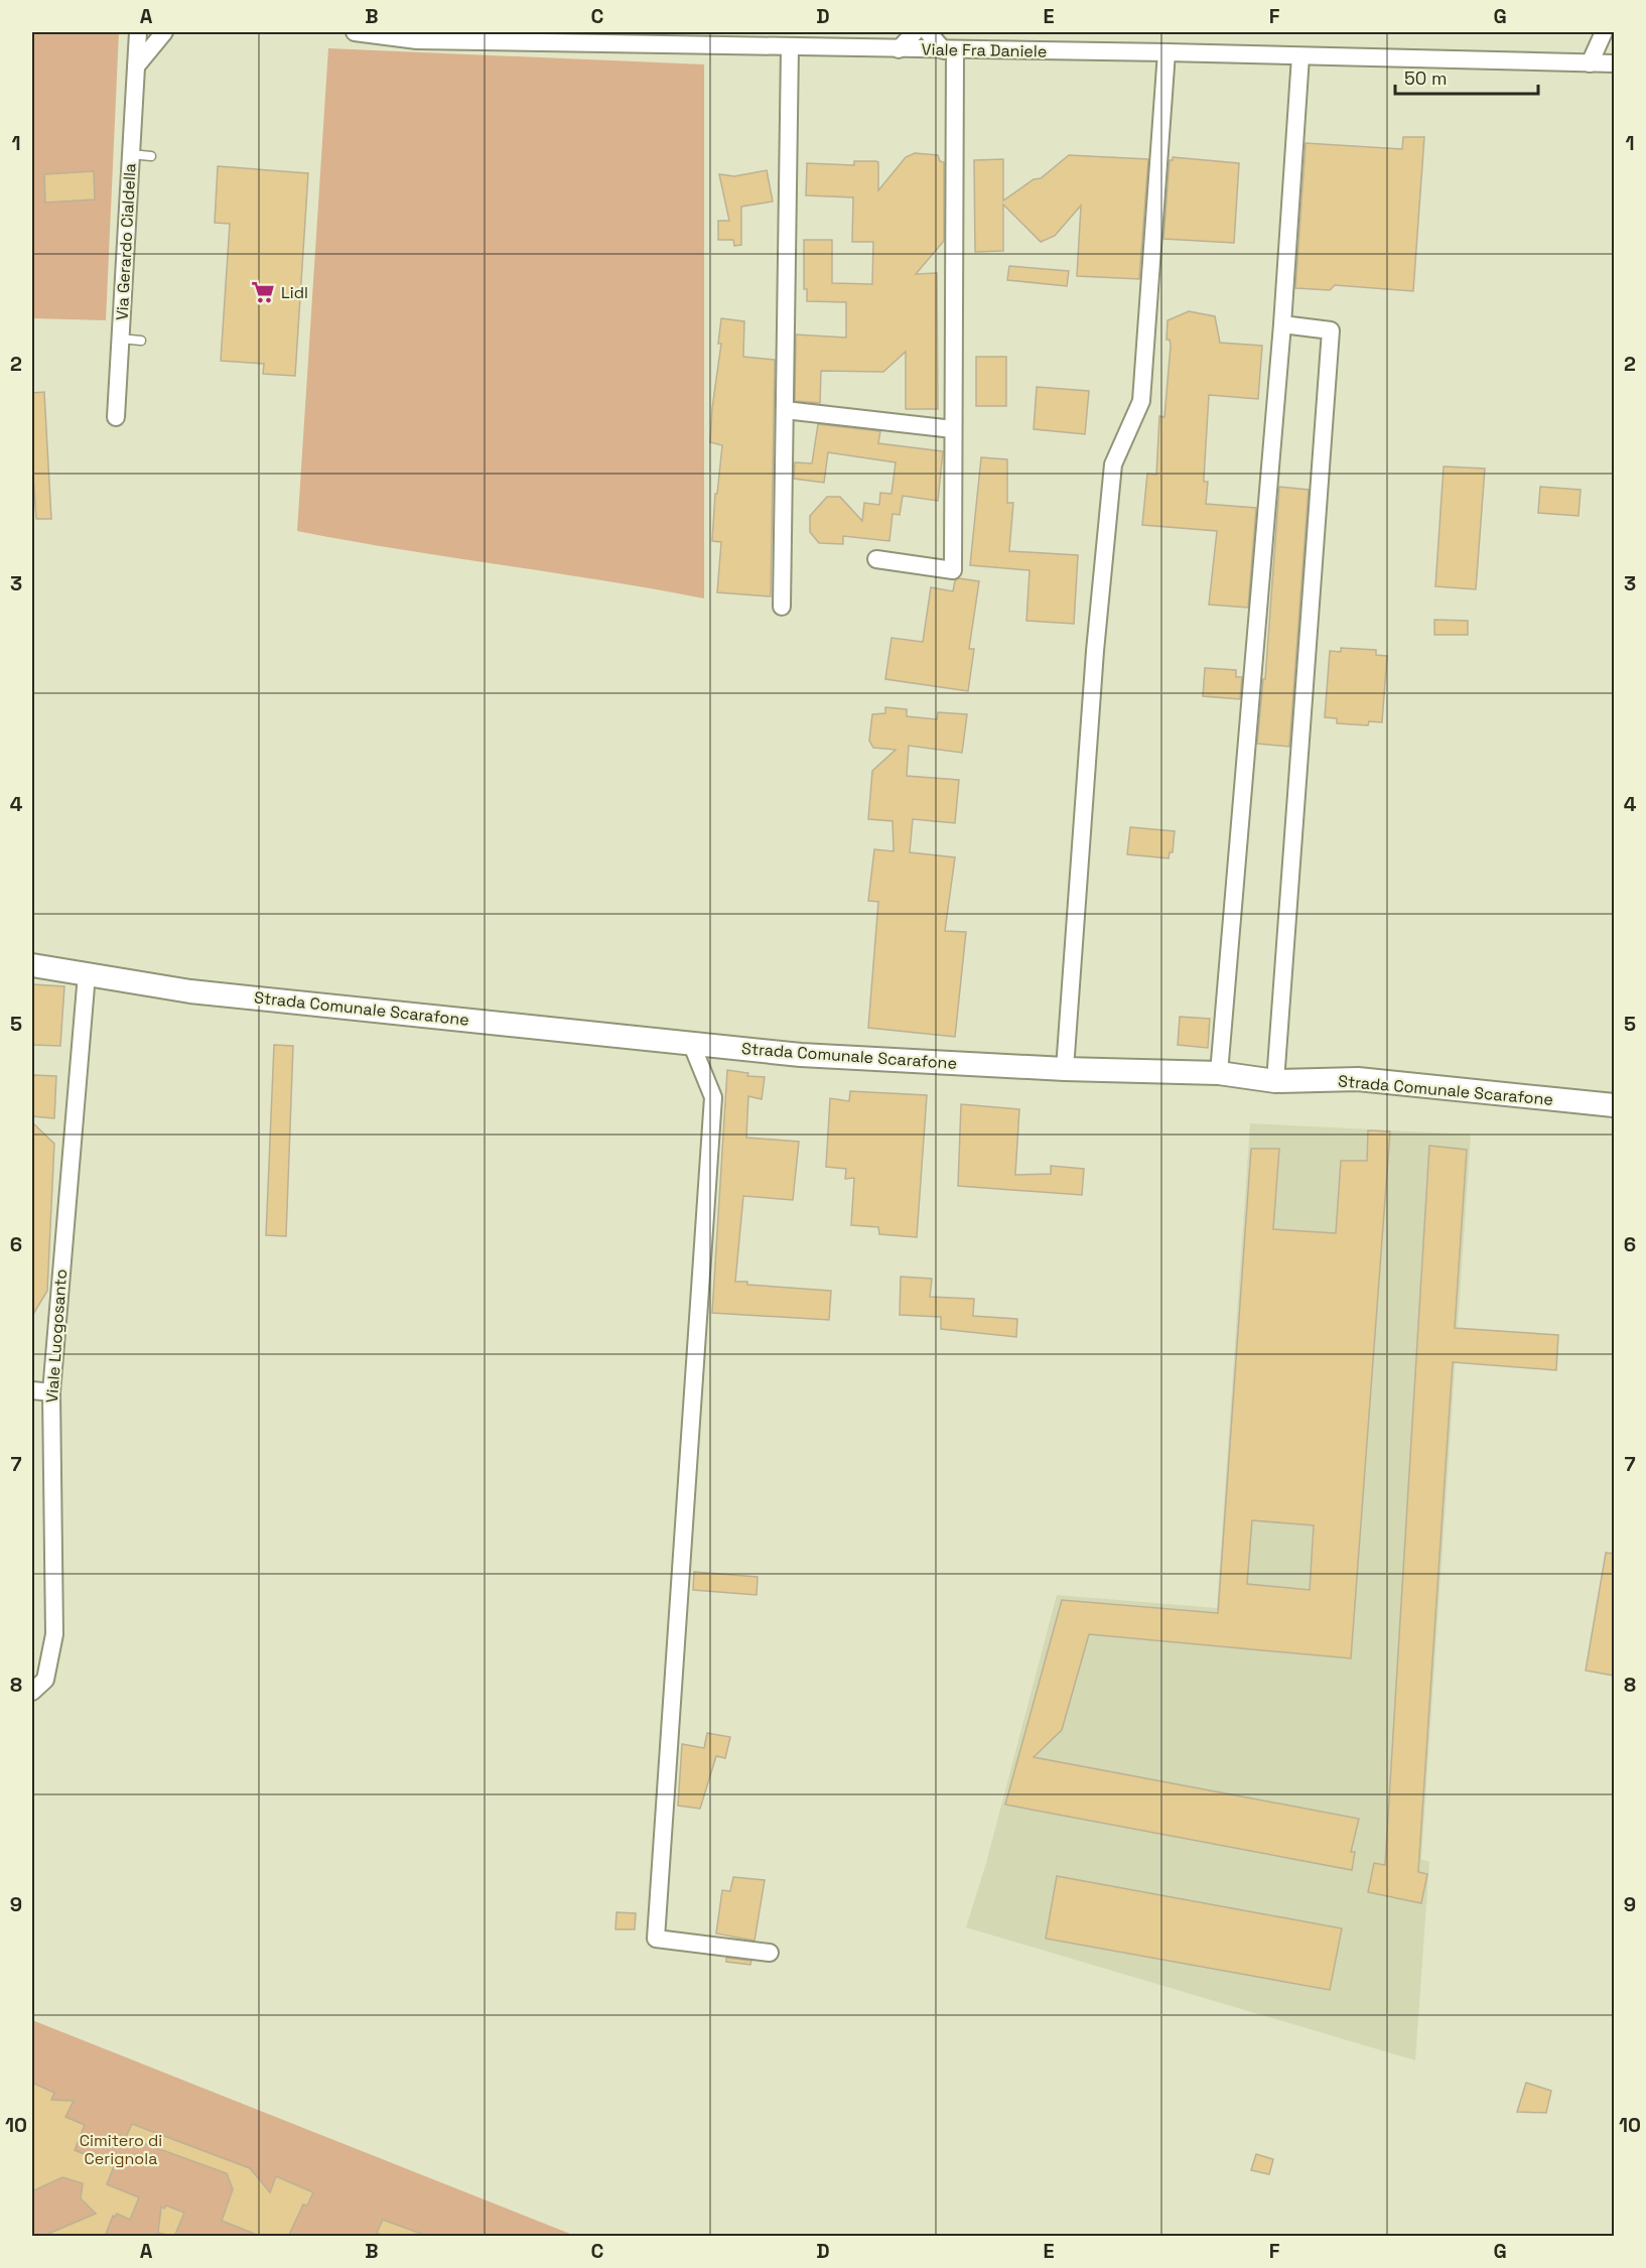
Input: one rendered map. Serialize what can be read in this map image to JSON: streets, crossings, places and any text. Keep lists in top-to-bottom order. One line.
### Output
{"streets":{"street":["Viale Fra Daniele","Via Gerardo Cialdella","Strada Comunale Scarafone","Viale Luogosanto"]},"crossings":[["Strada Comunale Scarafone","Viale Luogosanto"]],"parks":["Cimitero di Cerignola"],"places":{"supermarket":["Lidl"]},"scale_bar":"50 m","grid":{"columns":["A","B","C","D","E","F","G"],"rows":["1","2","3","4","5","6","7","8","9","10"]}}
